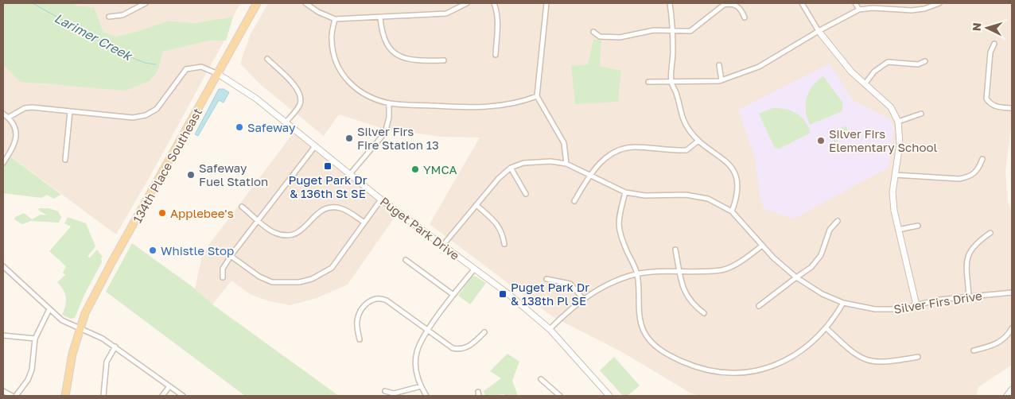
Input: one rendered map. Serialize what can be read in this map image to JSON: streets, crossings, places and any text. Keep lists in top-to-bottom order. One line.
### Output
{"streets":{"main road":["134th Place Southeast"],"street":["Puget Park Drive","Silver Firs Drive"]},"crossings":[["134th Place Southeast","Puget Park Drive"],["Puget Park Drive","Silver Firs Drive"]],"water":["Larimer Creek"],"places":{"other":["Safeway","Silver Firs Fire Station 13","Silver Firs Elementary School","YMCA","Safeway Fuel Station","Applebee's","Whistle Stop"],"transit":["Puget Park Dr & 136th St SE","Puget Park Dr & 138th Pl SE"]},"north":"left"}
